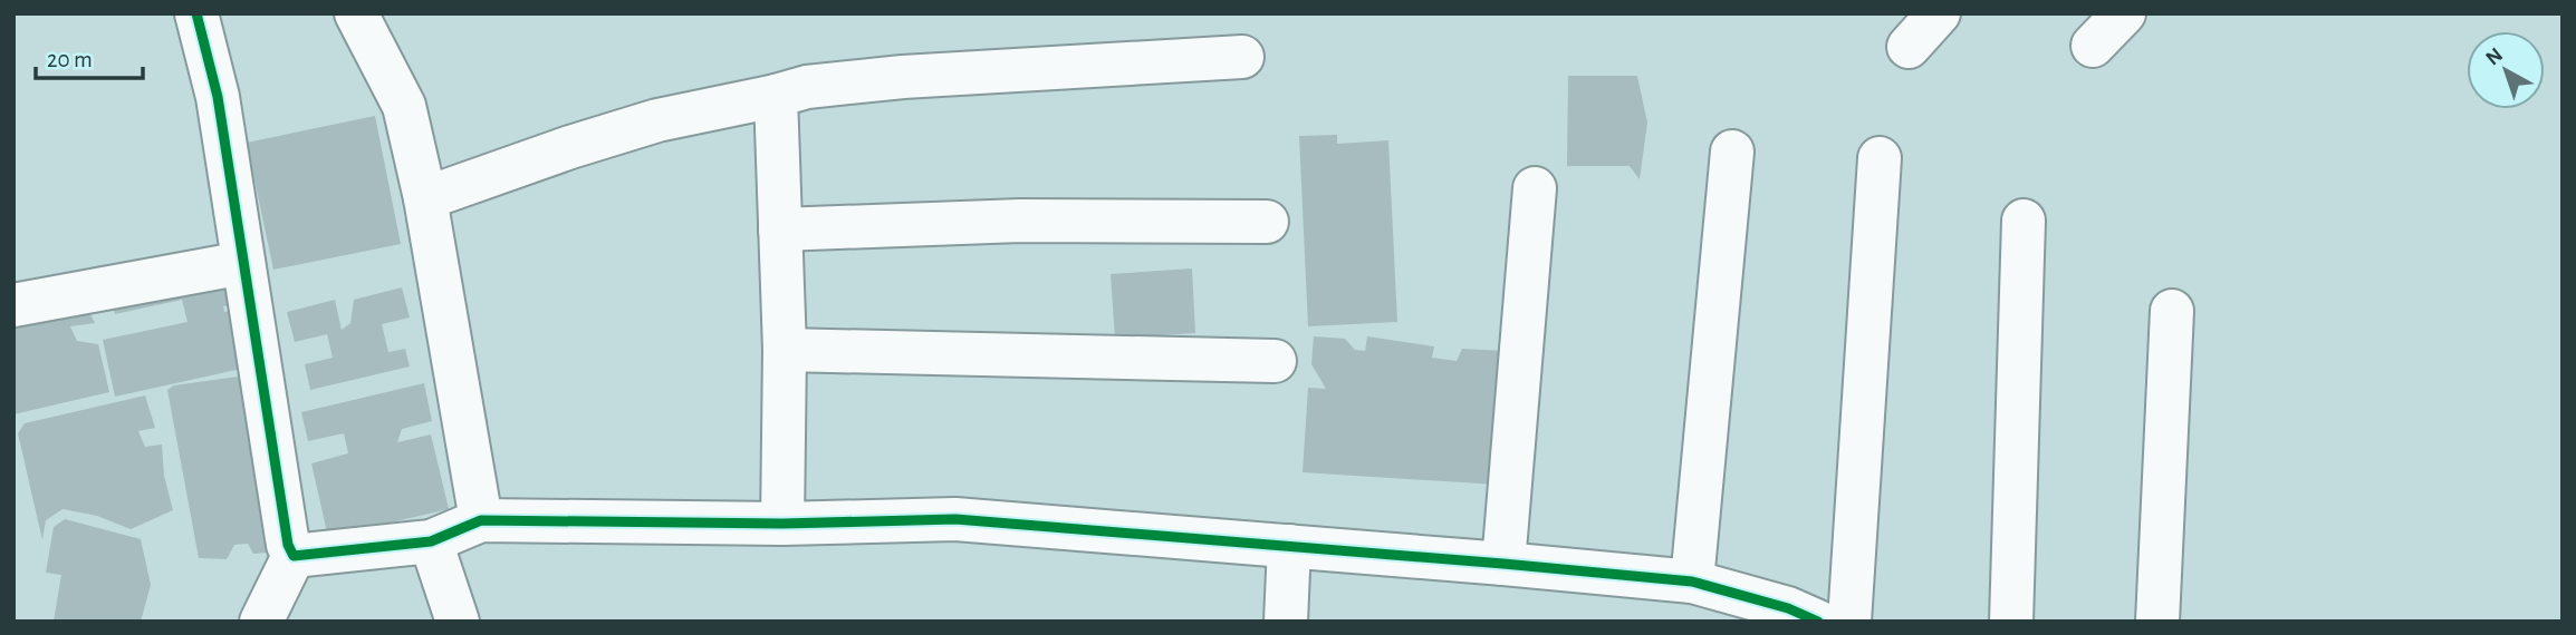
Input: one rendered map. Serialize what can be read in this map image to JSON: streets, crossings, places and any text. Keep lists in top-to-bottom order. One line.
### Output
{"scale_bar":"20 m","north":"top left"}
